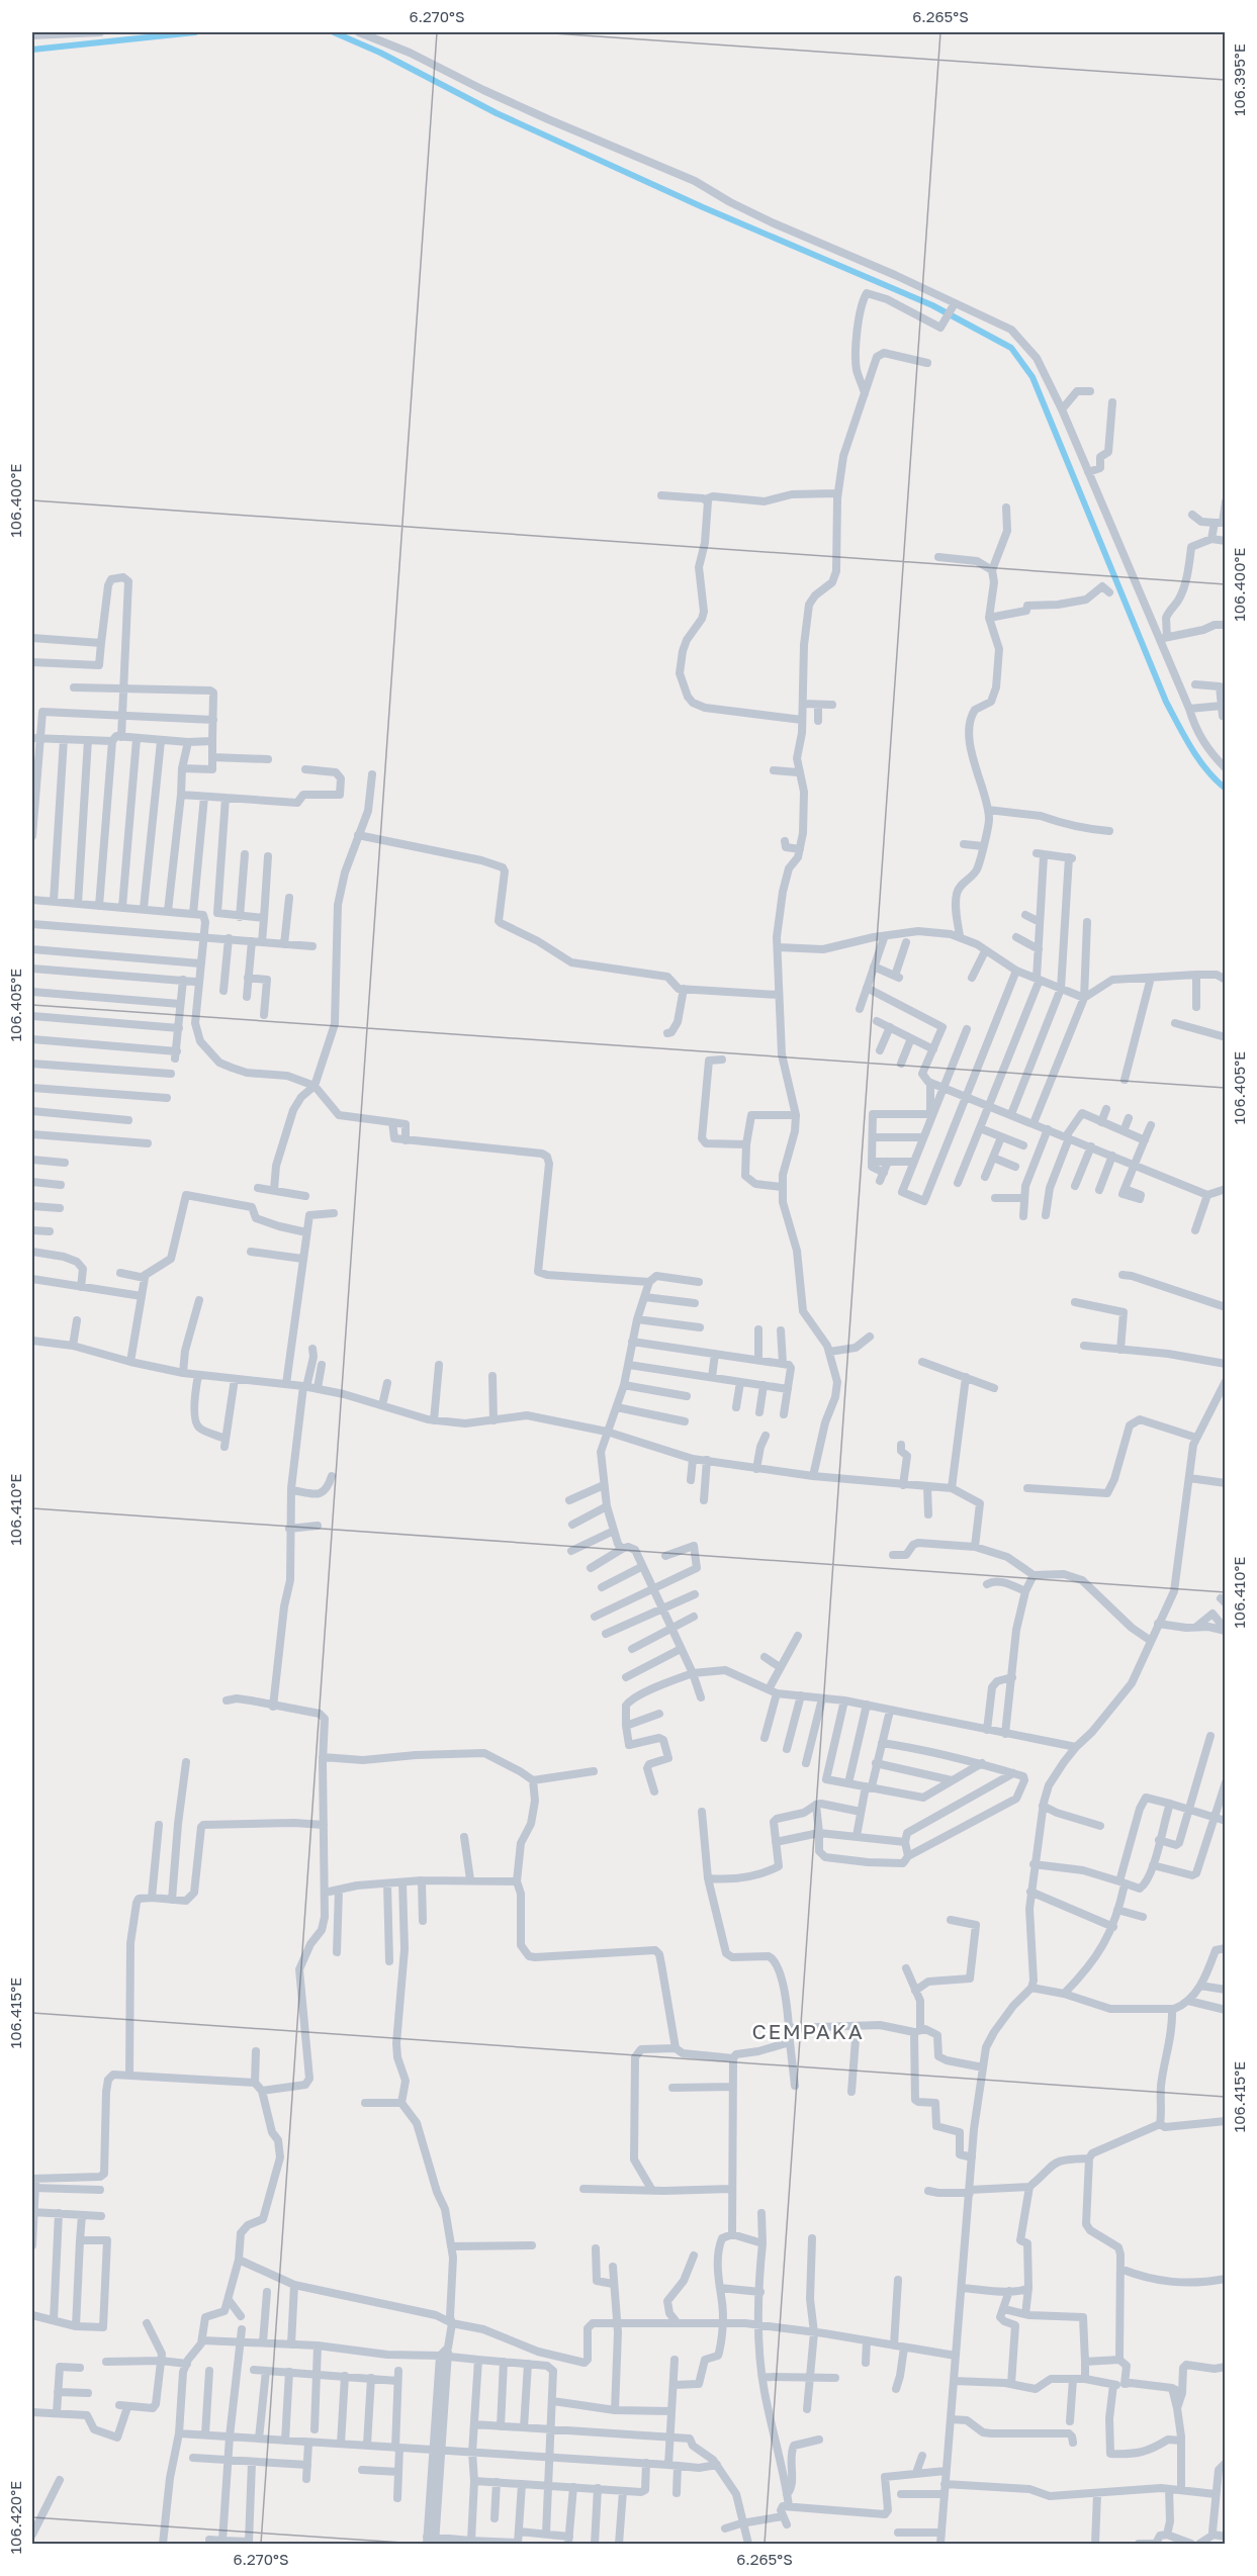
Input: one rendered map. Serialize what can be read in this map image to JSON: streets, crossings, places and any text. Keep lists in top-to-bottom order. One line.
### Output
{"districts":["CEMPAKA"],"coordinates":["6.270°S","6.265°S","106.395°E","106.400°E","106.405°E","106.410°E","106.415°E","106.420°E"]}
